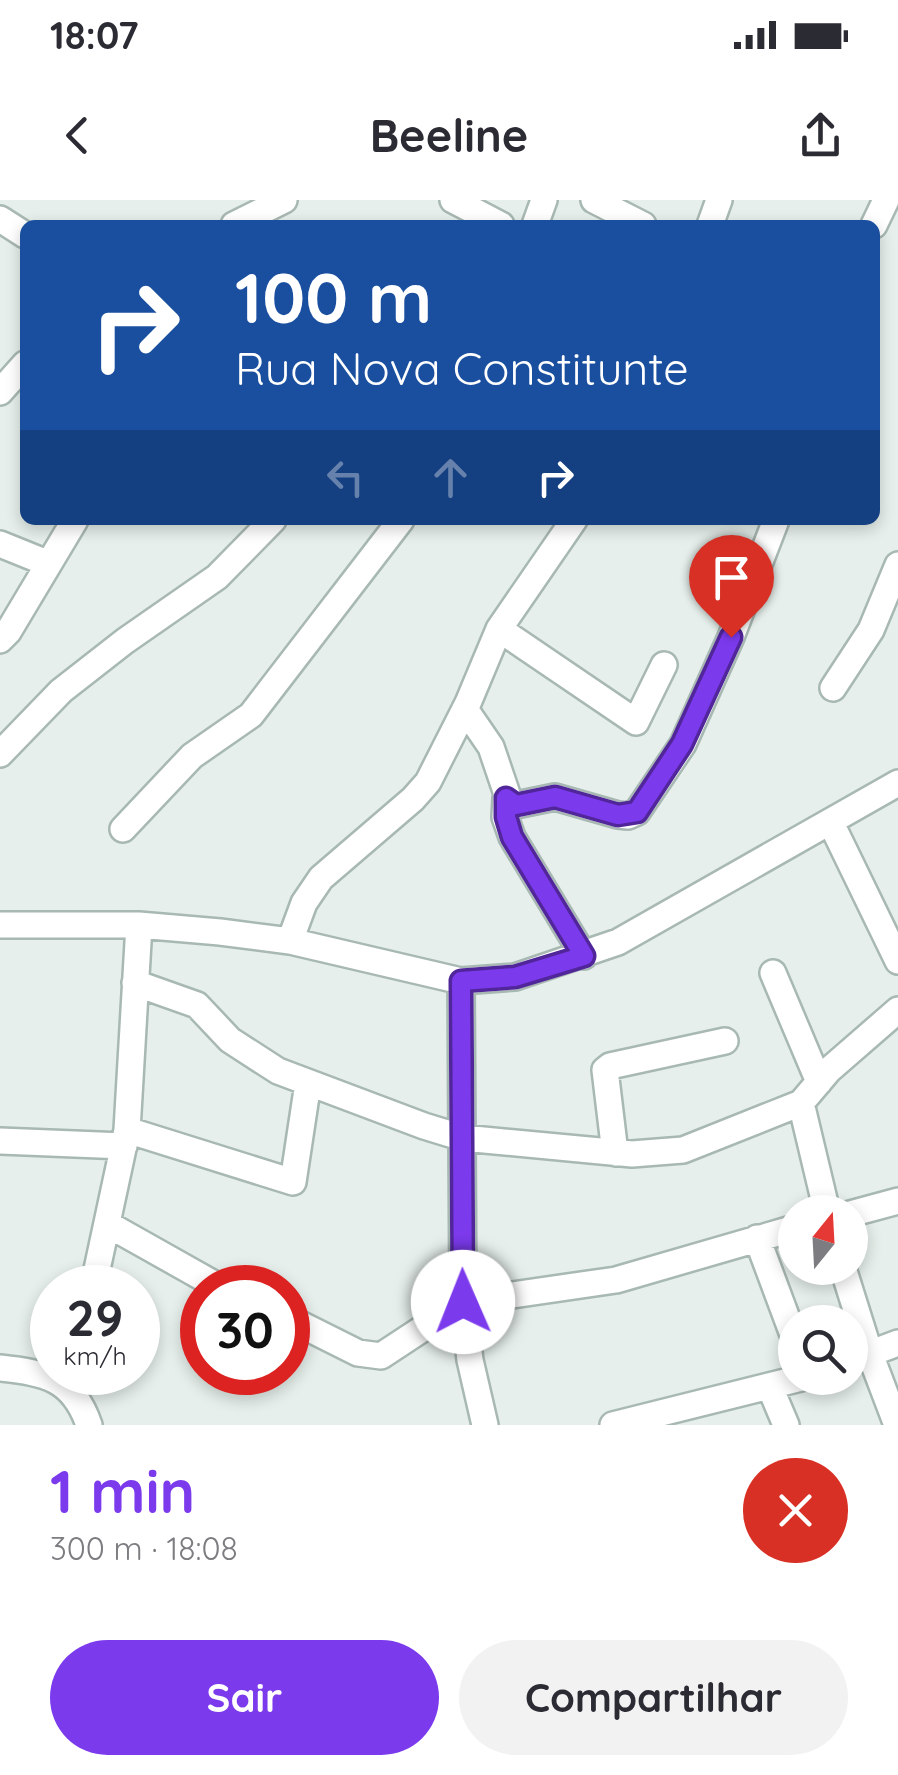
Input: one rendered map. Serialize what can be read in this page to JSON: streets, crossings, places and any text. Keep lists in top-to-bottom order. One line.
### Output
{"north":"top","page":{"status":"18:07","header":"Beeline","turn":["100 m","Rua Nova Constitunte"],"speed":"29 km/h","limit":"30","heading":["1 min","300 m · 18:08"],"buttons":["Sair","Compartilhar"]}}
